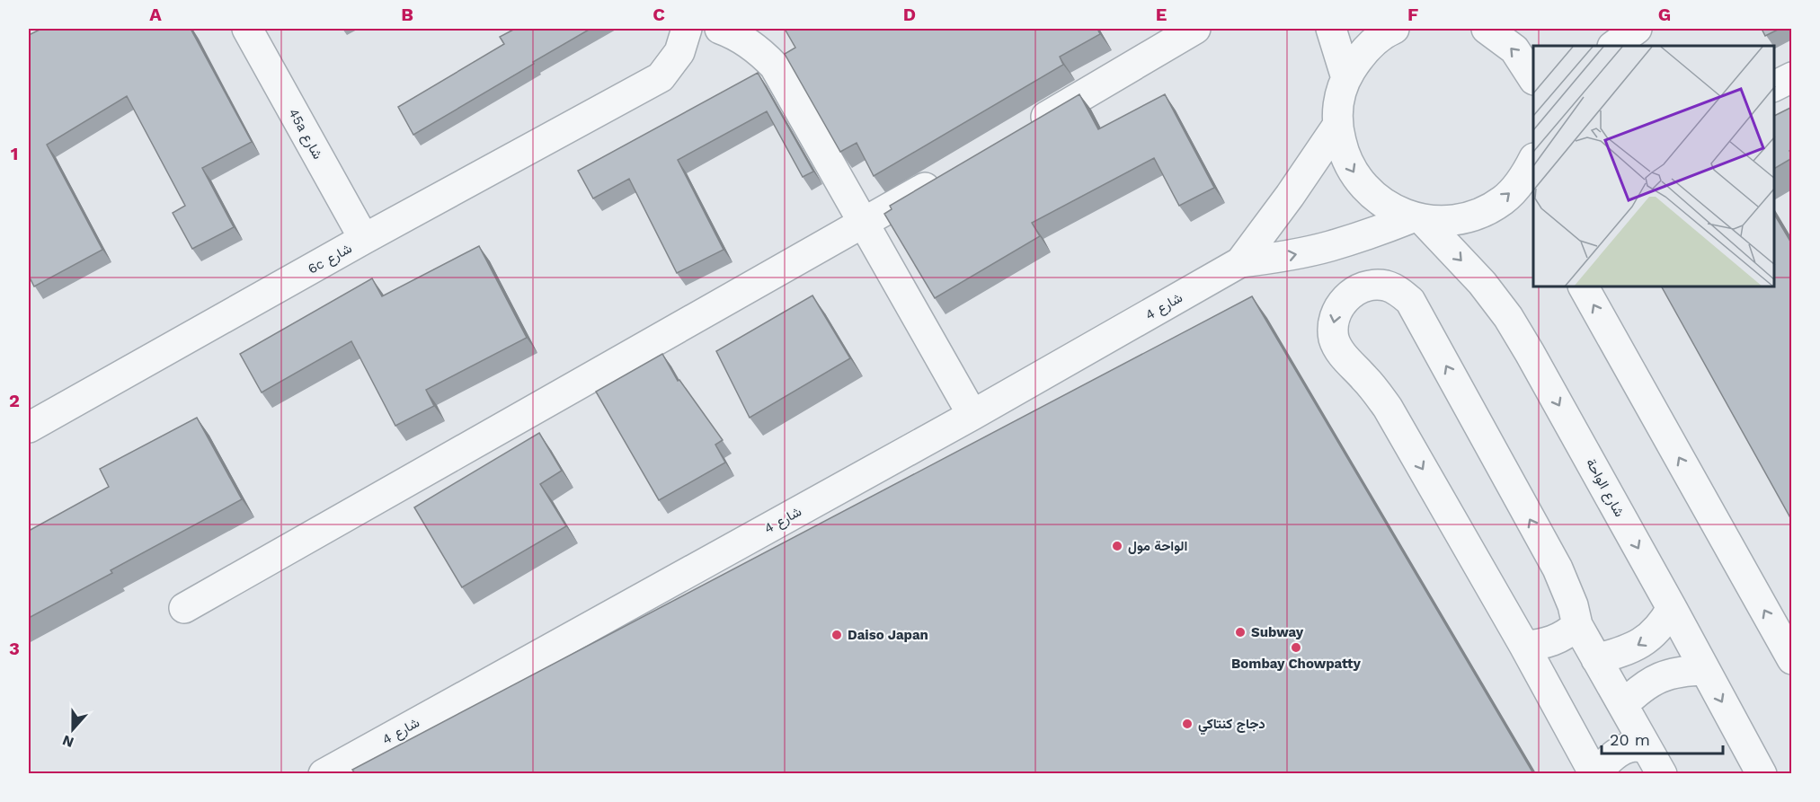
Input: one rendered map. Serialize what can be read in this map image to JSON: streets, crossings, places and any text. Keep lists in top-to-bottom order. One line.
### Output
{"streets":{"street":["45a شارع","6c شارع","شارع 4","شارع الواحة"]},"crossings":[["45a شارع","6c شارع"],["شارع 4","شارع الواحة"]],"places":["الواحة مول","Subway","Daiso Japan","Bombay Chowpatty","دجاج كنتاكي"],"scale_bar":"20 m","north":"bottom","grid":{"columns":["A","B","C","D","E","F","G"],"rows":["1","2","3"]}}
